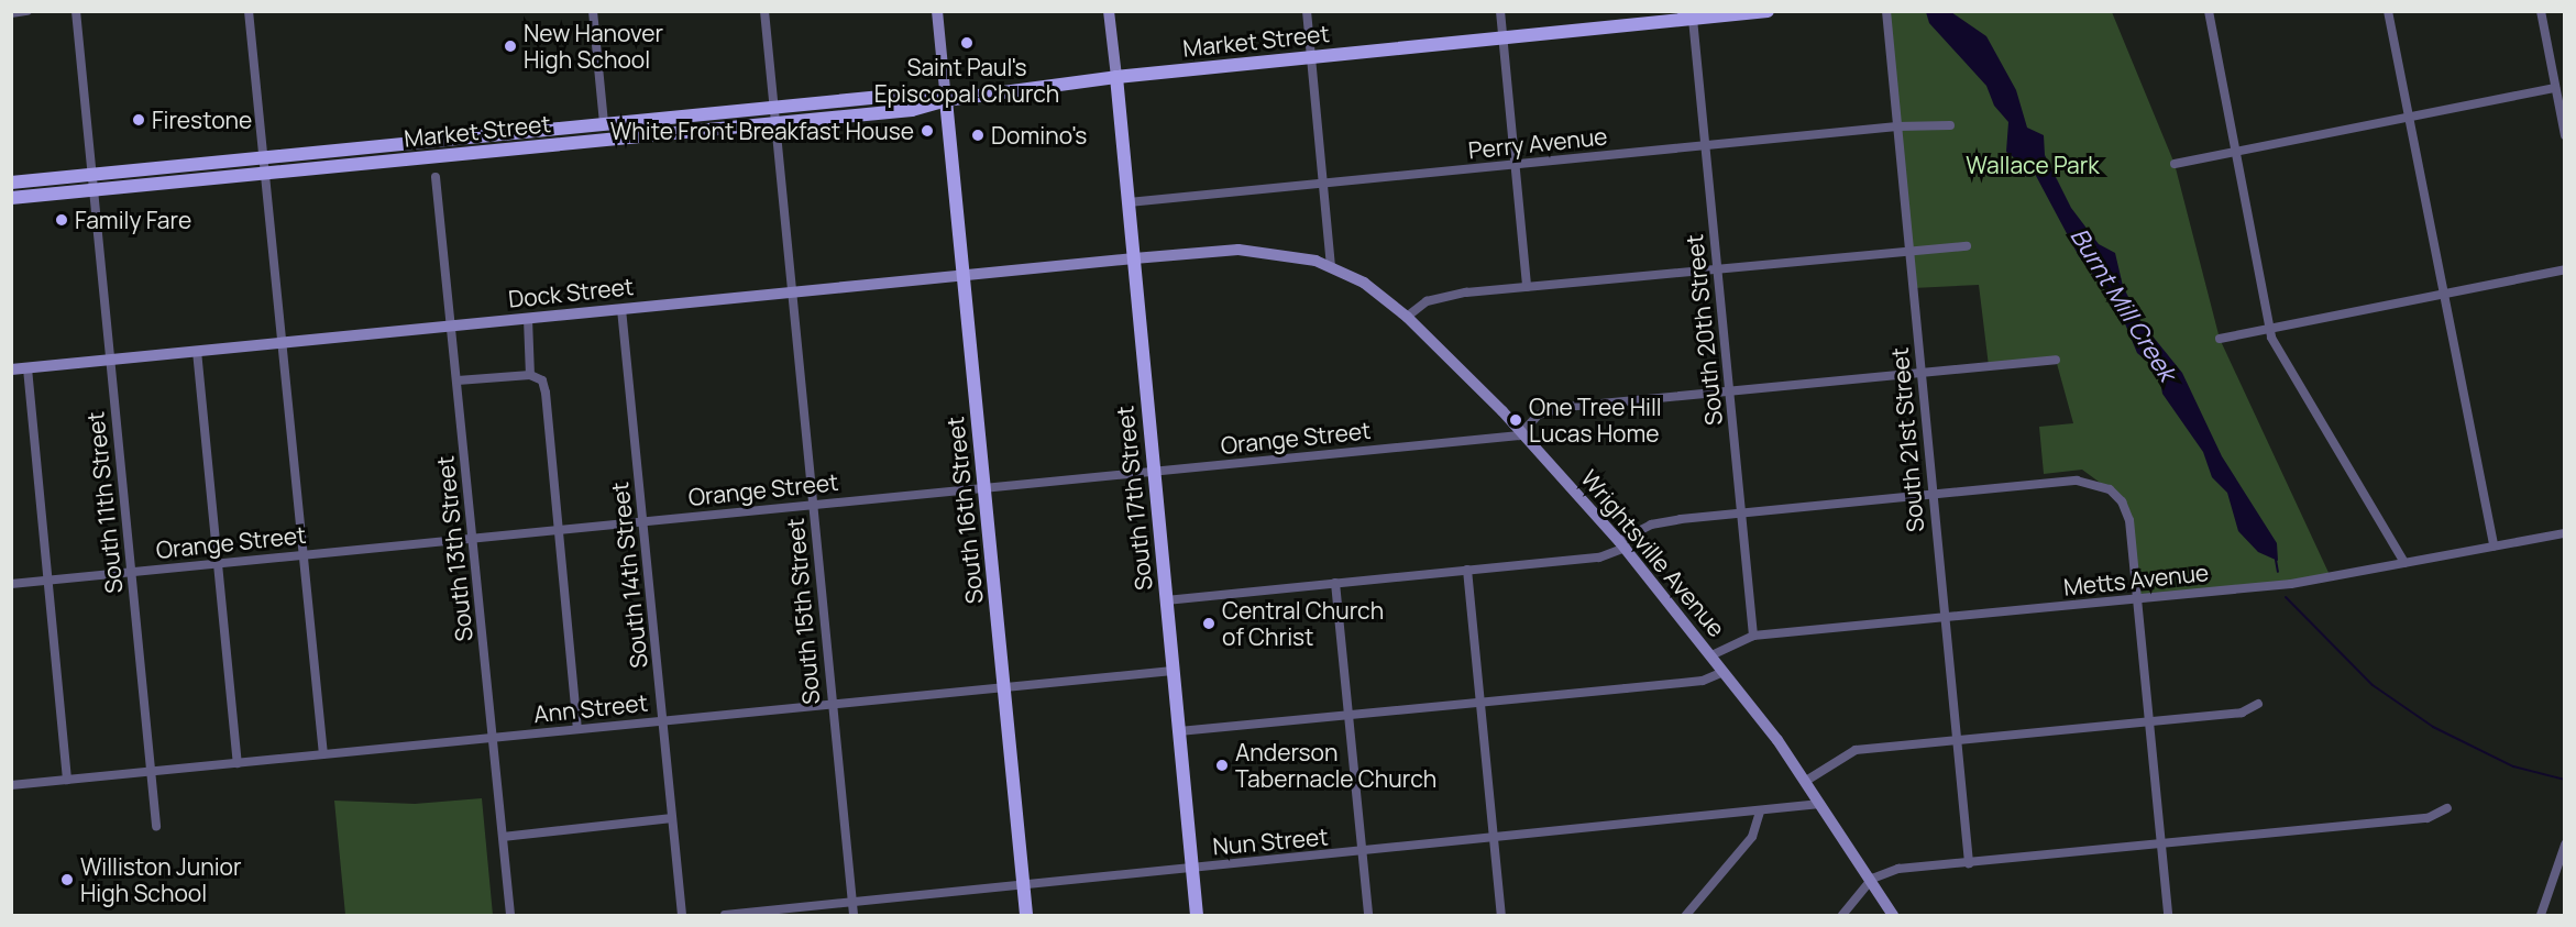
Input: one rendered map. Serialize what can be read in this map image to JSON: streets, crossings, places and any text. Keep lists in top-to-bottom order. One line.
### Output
{"streets":{"main road":["Market Street","South 17th Street","South 16th Street"],"street":["Perry Avenue","Dock Street","South 20th Street","Orange Street","South 21st Street","South 11th Street","South 13th Street","Wrightsville Avenue","South 14th Street","Metts Avenue","South 15th Street","Ann Street","Nun Street"]},"crossings":[["Market Street","South 20th Street"],["Market Street","South 17th Street"],["Market Street","South 11th Street"],["Market Street","South 16th Street"],["Market Street","South 15th Street"],["Perry Avenue","South 20th Street"],["Perry Avenue","South 21st Street"],["Perry Avenue","South 17th Street"],["Dock Street","South 17th Street"],["Dock Street","South 11th Street"],["Dock Street","South 16th Street"],["Dock Street","South 13th Street"],["Dock Street","Wrightsville Avenue"],["Dock Street","South 14th Street"],["Dock Street","South 15th Street"],["South 20th Street","Metts Avenue"],["Orange Street","South 17th Street"],["Orange Street","South 11th Street"],["Orange Street","South 16th Street"],["Orange Street","South 13th Street"],["Orange Street","Wrightsville Avenue"],["Orange Street","South 14th Street"],["Orange Street","South 15th Street"],["South 21st Street","Metts Avenue"],["South 17th Street","Wrightsville Avenue"],["South 17th Street","Ann Street"],["South 17th Street","Nun Street"],["South 11th Street","Ann Street"],["South 16th Street","Ann Street"],["South 16th Street","Nun Street"],["South 13th Street","Ann Street"],["Wrightsville Avenue","Metts Avenue"],["Wrightsville Avenue","Nun Street"],["South 14th Street","Ann Street"],["South 15th Street","Ann Street"],["South 15th Street","Nun Street"]],"water":["Burnt Mill Creek"],"parks":["Wallace Park"],"places":["Saint Paul's Episcopal Church","New Hanover High School","Firestone","White Front Breakfast House","Domino's","Family Fare","One Tree Hill Lucas Home","Central Church of Christ","Anderson Tabernacle Church","Williston Junior High School"]}
